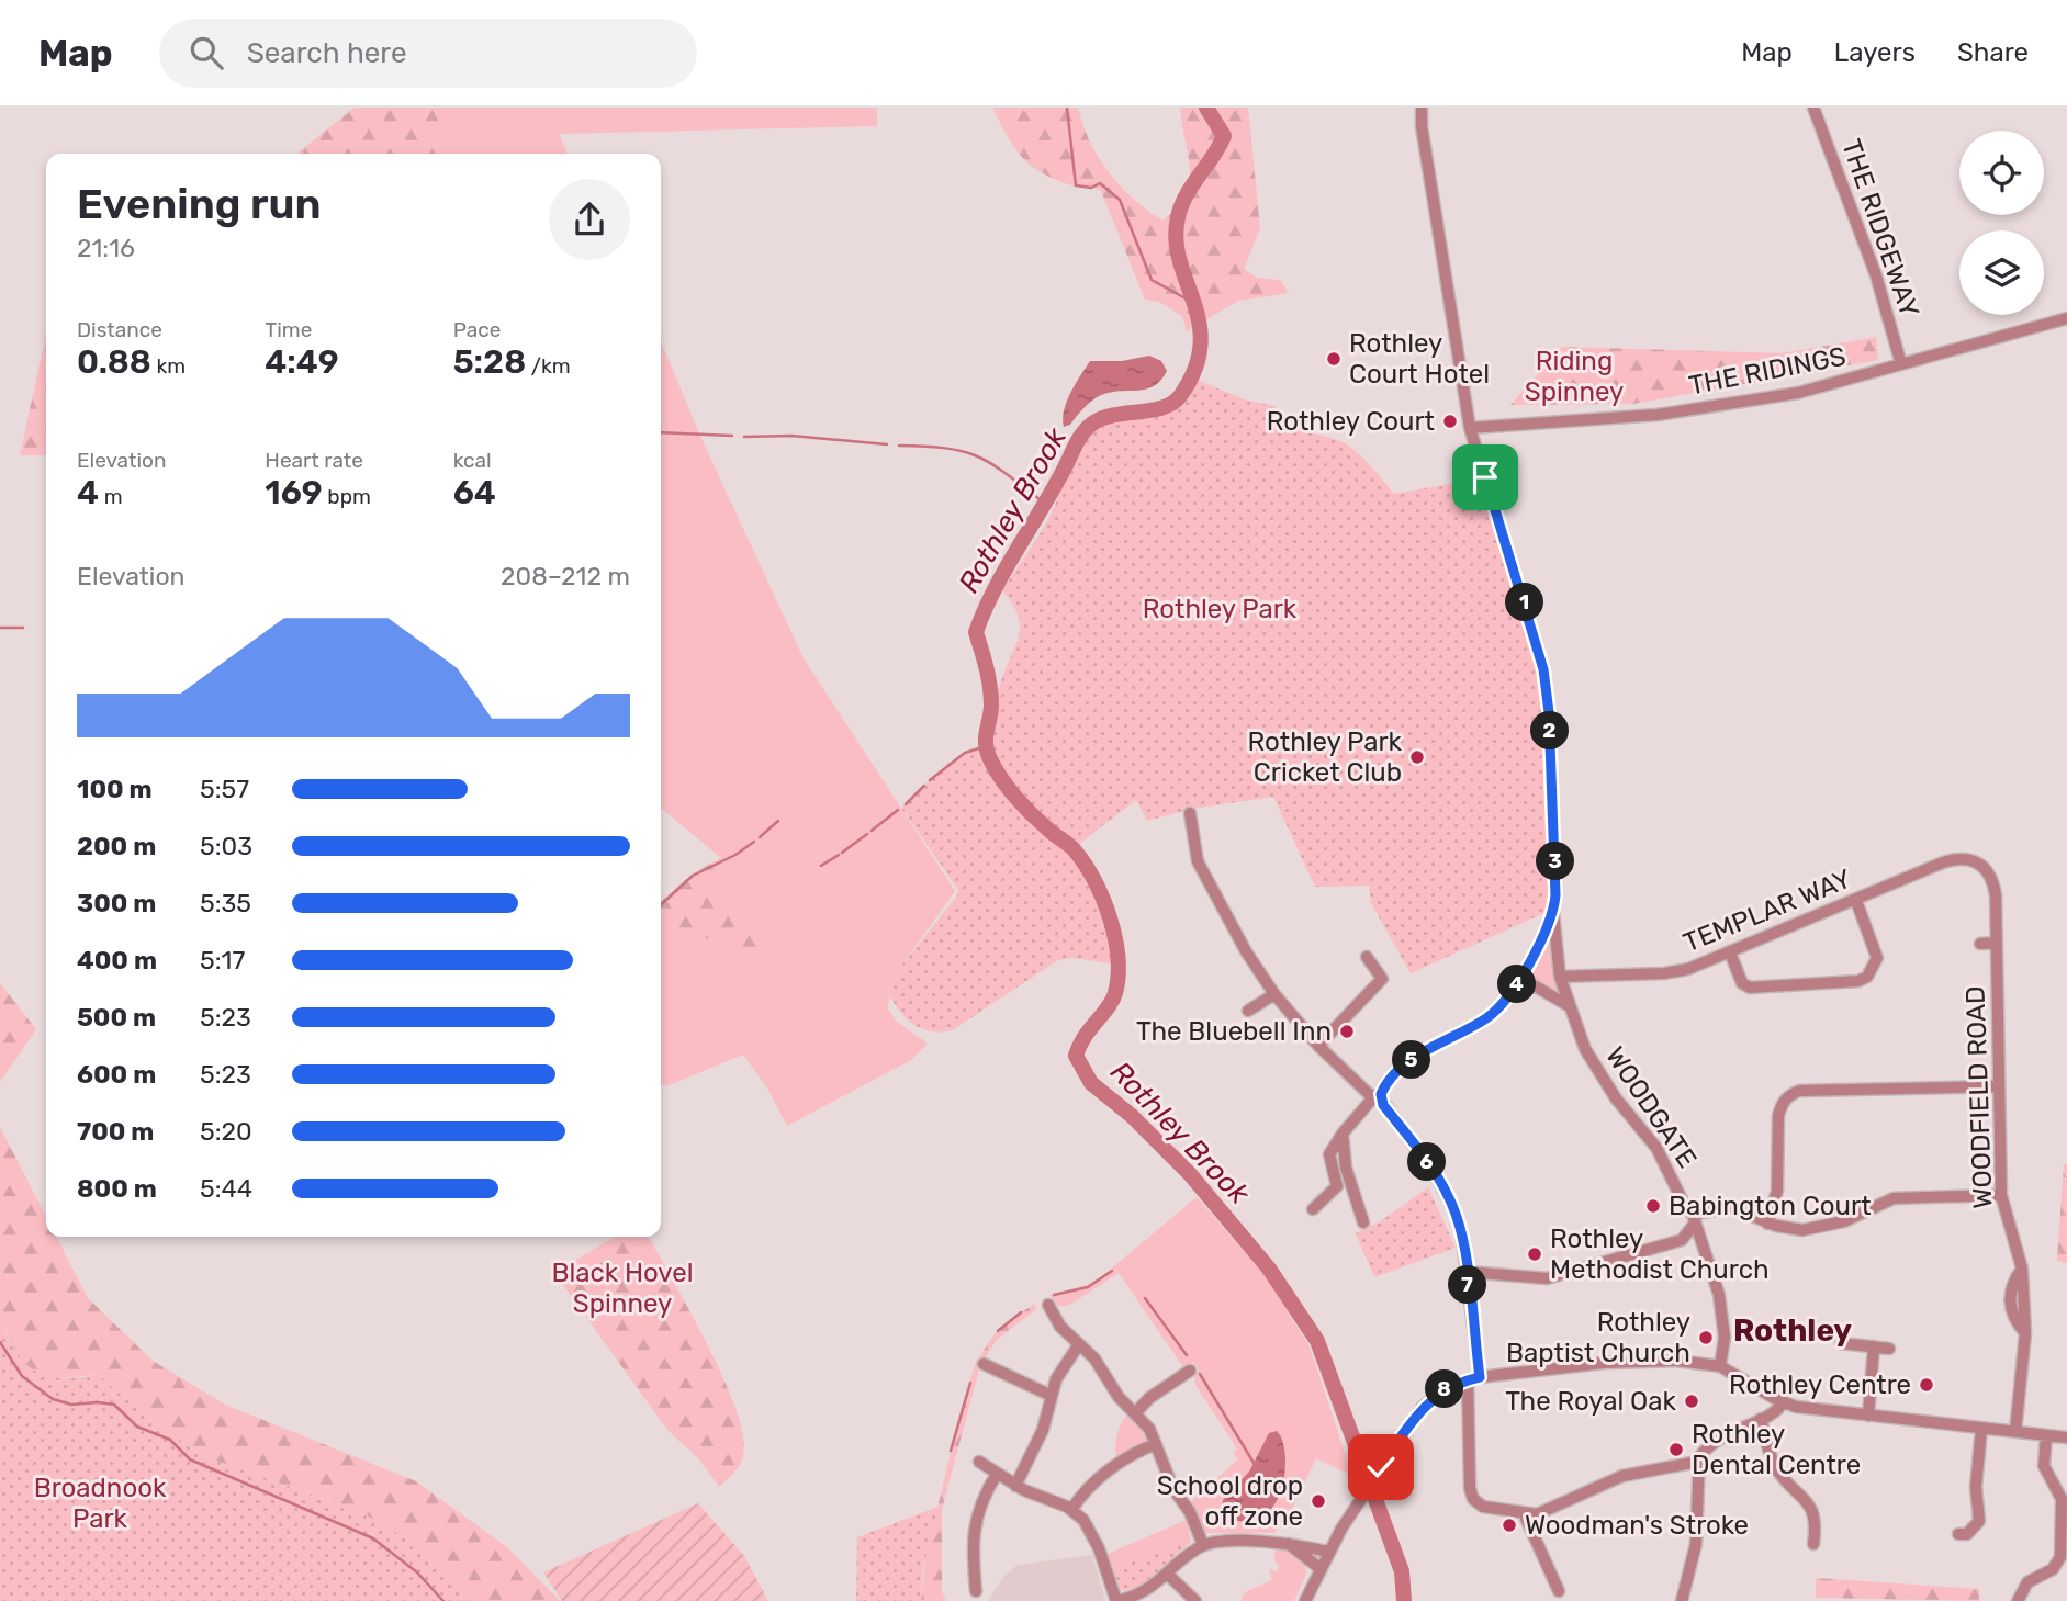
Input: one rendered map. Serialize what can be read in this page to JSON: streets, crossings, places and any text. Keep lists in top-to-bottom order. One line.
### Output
{"streets":{"street":["THE RIDGEWAY","THE RIDINGS","TEMPLAR WAY","WOODFIELD ROAD","WOODGATE"]},"crossings":[["THE RIDGEWAY","THE RIDINGS"],["TEMPLAR WAY","WOODFIELD ROAD"],["TEMPLAR WAY","WOODGATE"]],"districts":["Rothley"],"water":["Rothley Brook"],"parks":["Riding Spinney","Rothley Park","Black Hovel Spinney","Broadnook Park"],"places":["Rothley Court Hotel","Rothley Court","Rothley Park Cricket Club","The Bluebell Inn","Babington Court","Rothley Methodist Church","Rothley Baptist Church","Rothley Centre","The Royal Oak","Rothley Dental Centre","School drop off zone","Woodman's Stroke"],"page":{"header":"Map","search":"Search here","nav":["Map","Layers","Share"],"heading":["Evening run","21:16"],"stats":[["Distance","0.88 km"],["Time","4:49"],["Pace","5:28 /km"],["Elevation","4 m"],["Heart rate","169 bpm"],["kcal","64"]],"chart":["Elevation","208–212 m"],"pins":["1","2","3","4","5","6","7","8"],"list":[{"name":"100 m","note":"5:57"},{"name":"200 m","note":"5:03"},{"name":"300 m","note":"5:35"},{"name":"400 m","note":"5:17"},{"name":"500 m","note":"5:23"},{"name":"600 m","note":"5:23"},{"name":"700 m","note":"5:20"},{"name":"800 m","note":"5:44"}]}}
